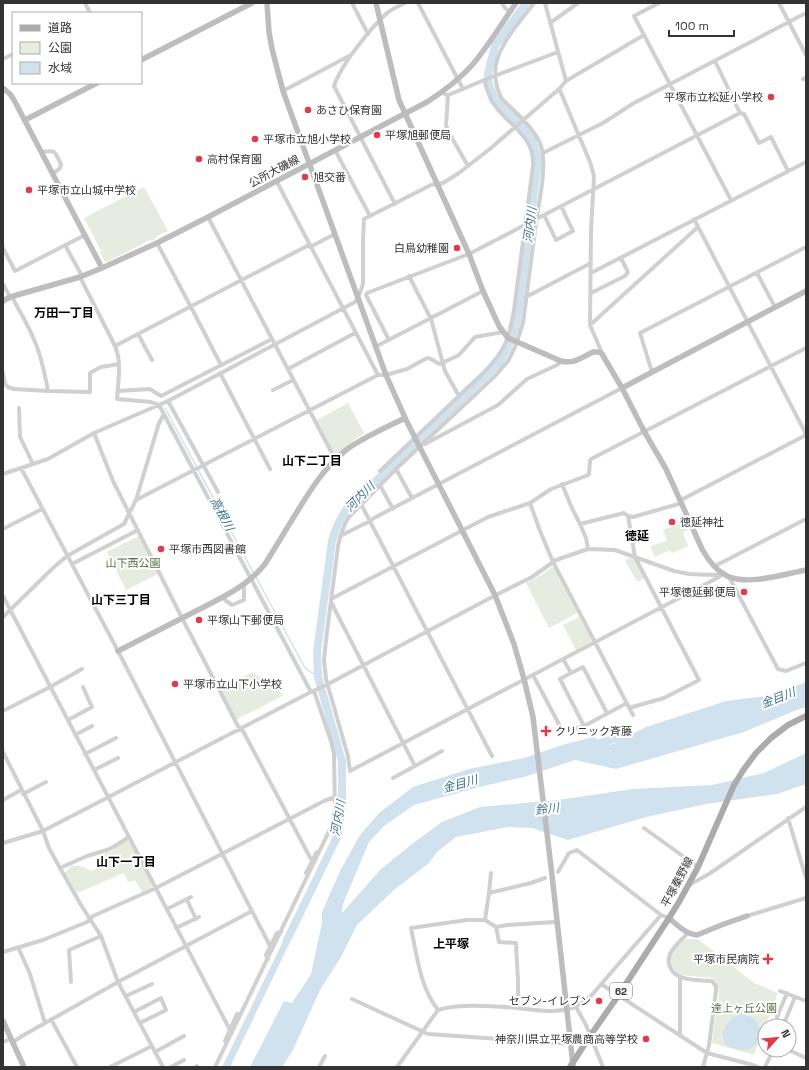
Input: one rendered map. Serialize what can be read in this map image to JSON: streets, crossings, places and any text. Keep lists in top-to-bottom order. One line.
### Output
{"streets":{"main road":["平塚秦野線","62"],"street":["公所大磯線"]},"districts":["万田一丁目","山下二丁目","徳延","山下三丁目","山下一丁目","上平塚"],"water":["河内川","高根川","金目川","鈴川"],"parks":["山下西公園","達上ヶ丘公園"],"places":{"other":["平塚市立松延小学校","あさひ保育園","平塚旭郵便局","平塚市立旭小学校","高村保育園","旭交番","平塚市立山城中学校","白鳥幼稚園","徳延神社","平塚市西図書館","平塚徳延郵便局","平塚山下郵便局","平塚市立山下小学校","セブン-イレブン","神奈川県立平塚農商高等学校"],"health":["クリニック斉藤","平塚市民病院"]},"legend":["道路","公園","水域"],"scale_bar":"100 m","north":"top right"}
